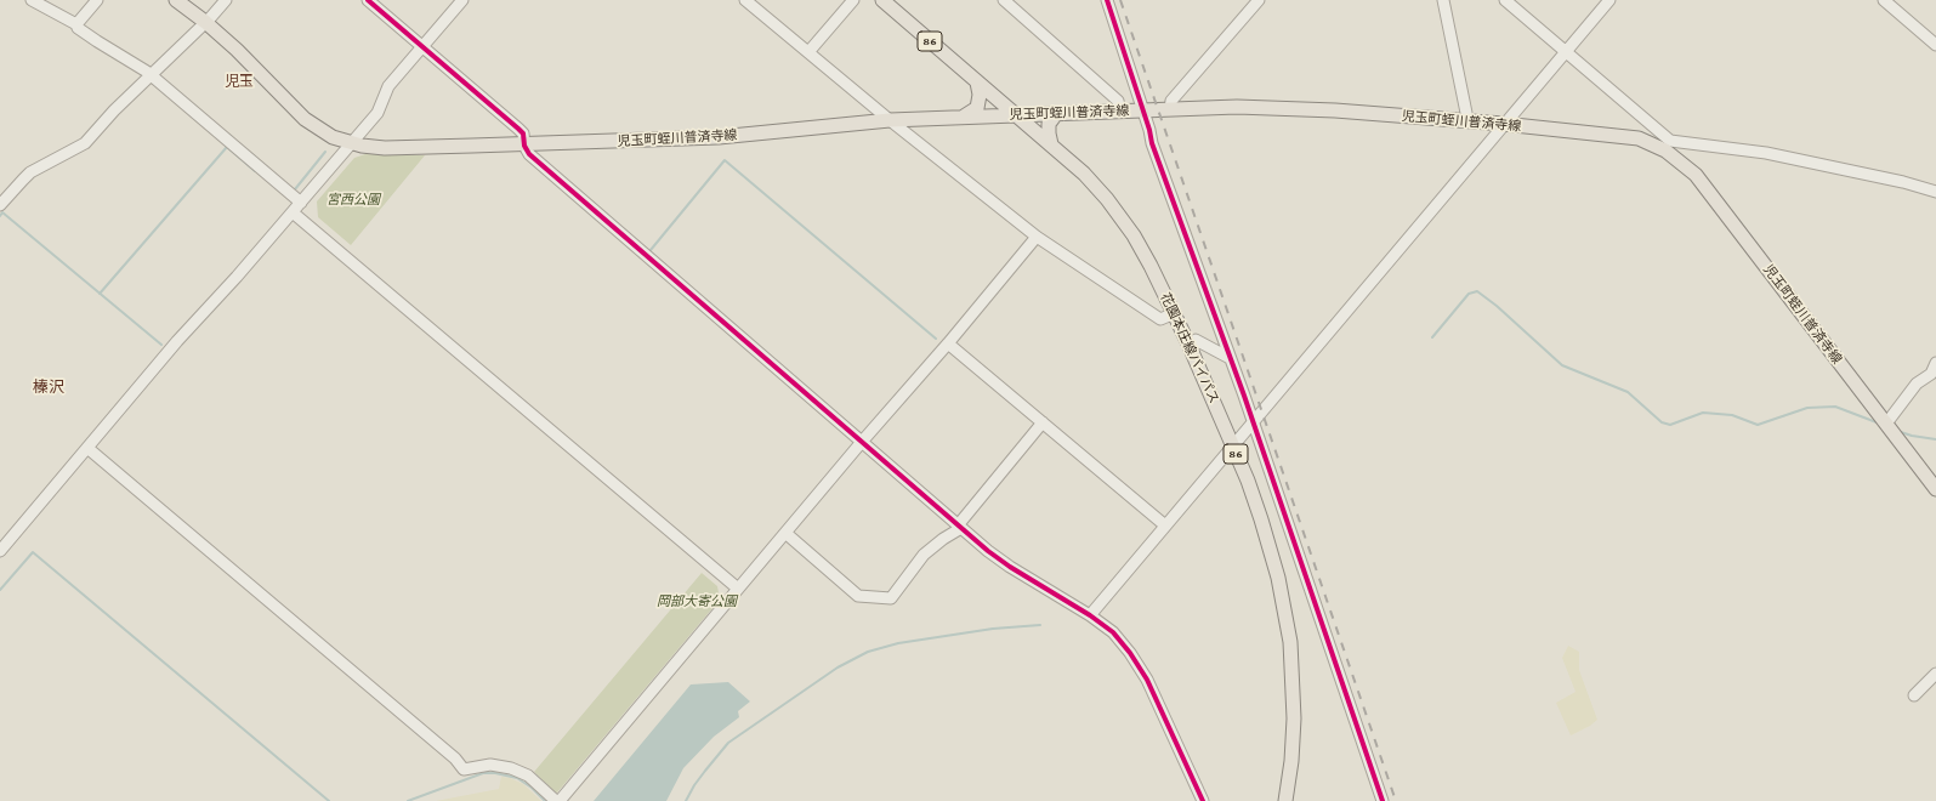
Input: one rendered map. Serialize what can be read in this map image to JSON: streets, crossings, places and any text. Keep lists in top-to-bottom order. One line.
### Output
{"streets":{"main road":["86","児玉町蛭川普済寺線","花園本庄線バイパス"]},"crossings":[["児玉町蛭川普済寺線","花園本庄線バイパス"]],"districts":["児玉","榛沢"],"parks":["宮西公園","岡部大寄公園"]}
